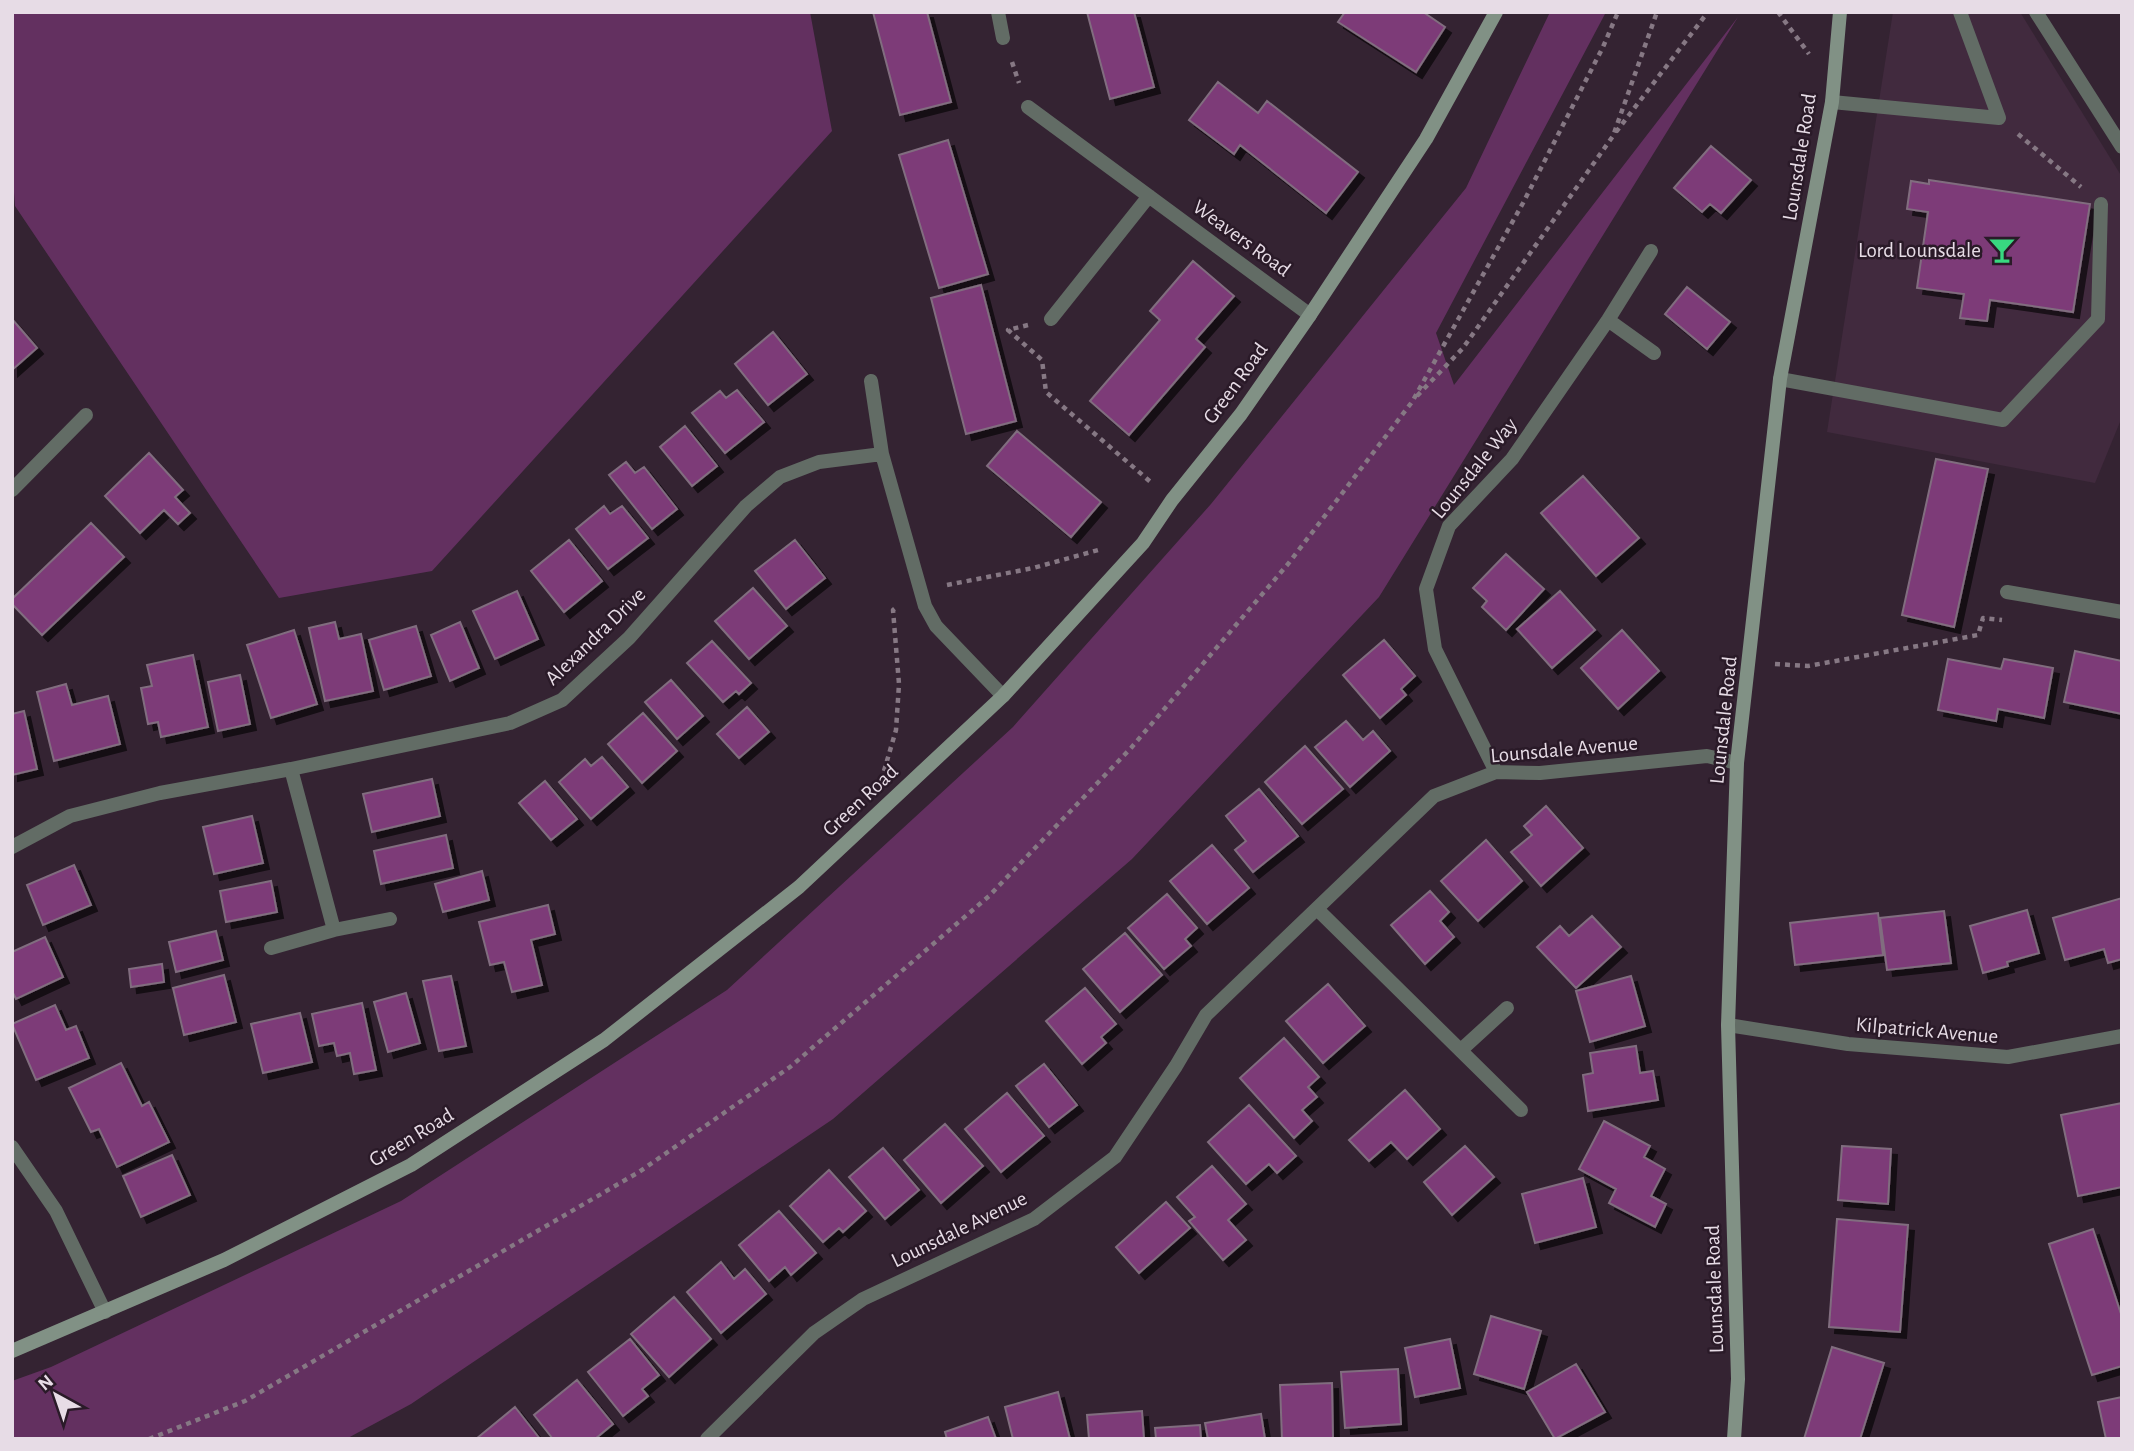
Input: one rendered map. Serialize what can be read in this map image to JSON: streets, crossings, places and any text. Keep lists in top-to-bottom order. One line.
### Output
{"streets":{"street":["Lounsdale Road","Weavers Road","Green Road","Lounsdale Way","Alexandra Drive","Lounsdale Avenue","Kilpatrick Avenue"]},"crossings":[["Lounsdale Road","Lounsdale Avenue"],["Lounsdale Road","Kilpatrick Avenue"],["Weavers Road","Green Road"],["Lounsdale Way","Lounsdale Avenue"]],"places":{"bar":["Lord Lounsdale"]},"north":"top left"}
